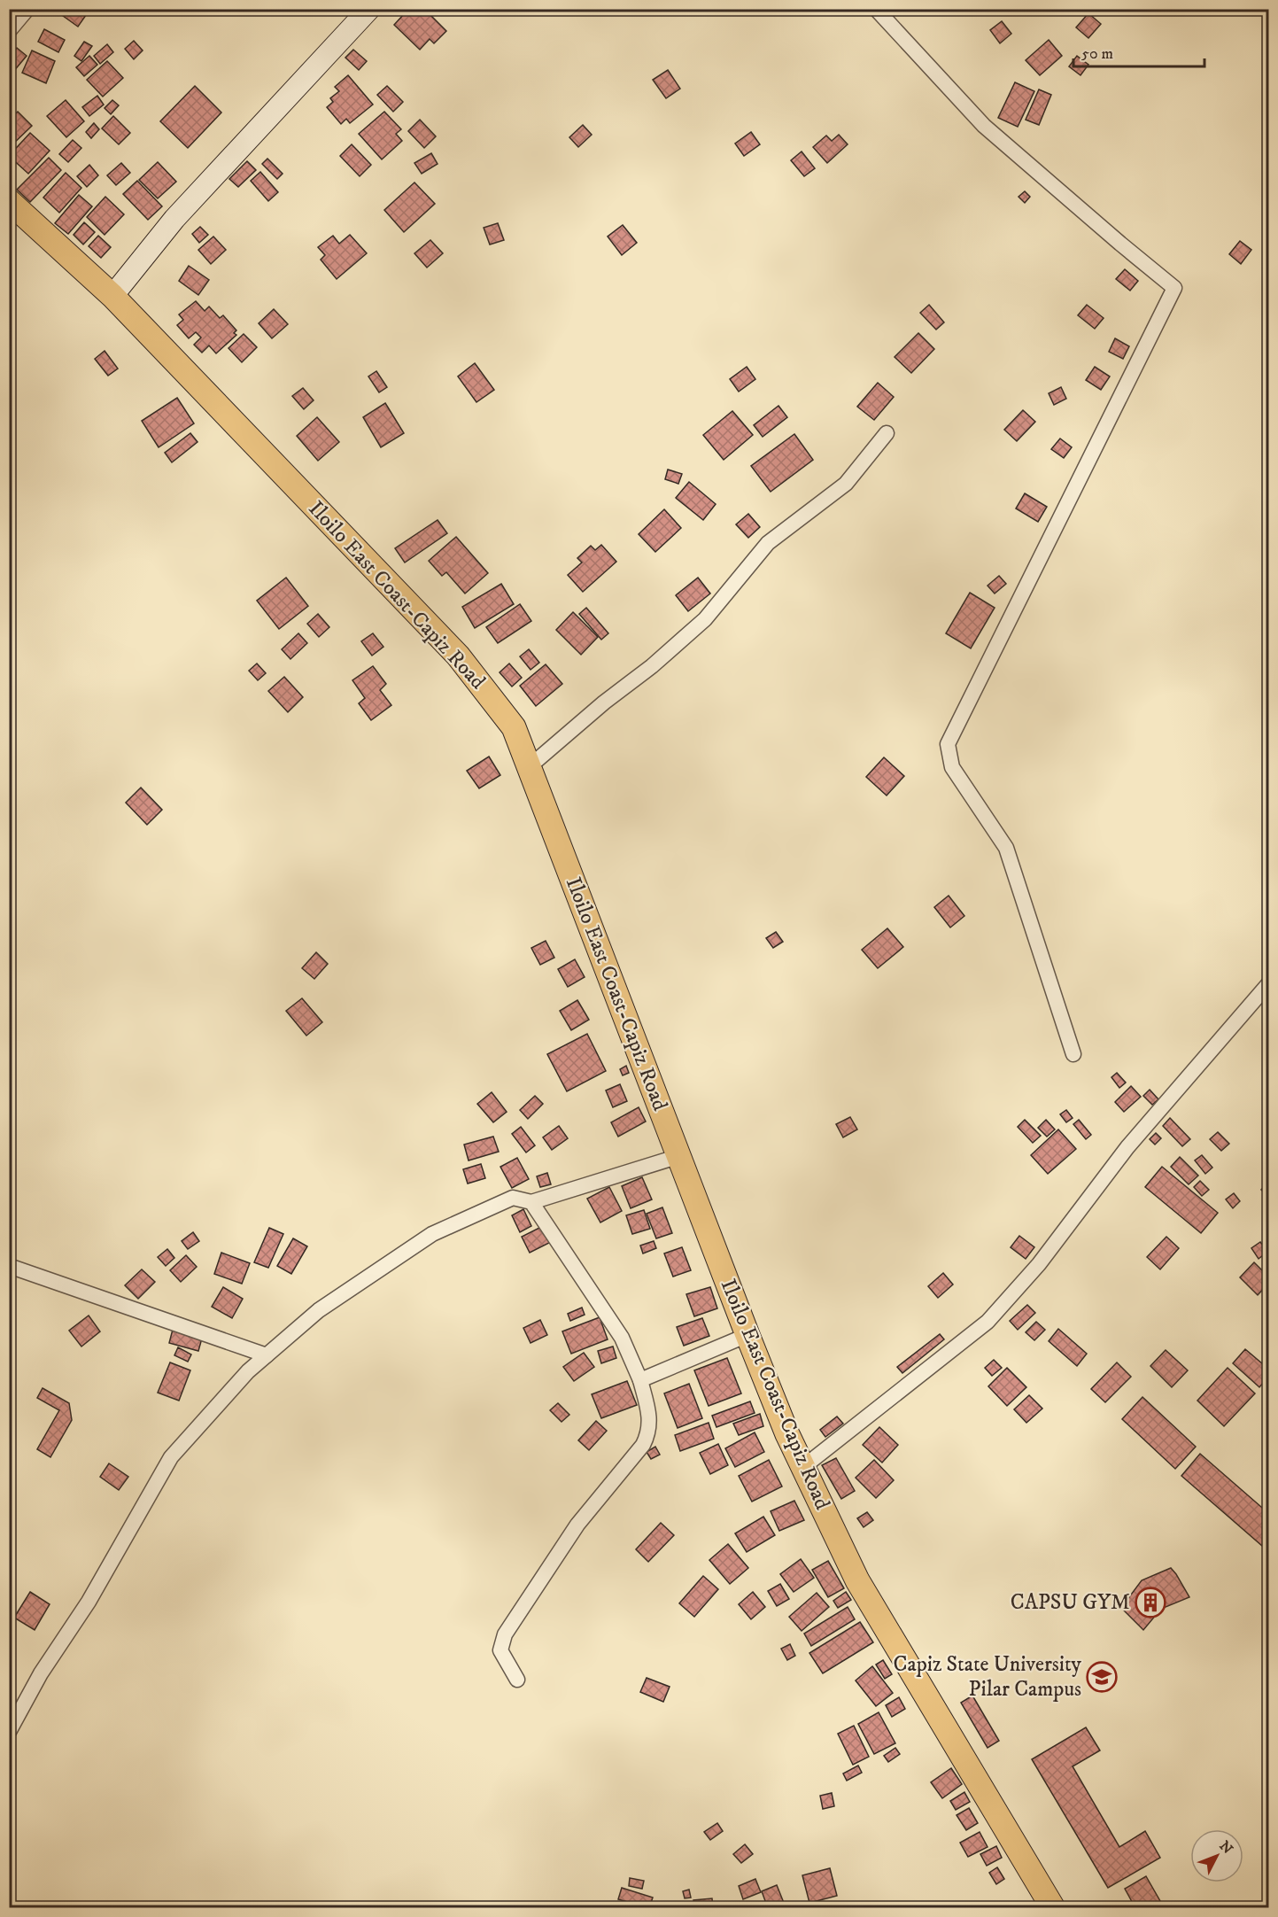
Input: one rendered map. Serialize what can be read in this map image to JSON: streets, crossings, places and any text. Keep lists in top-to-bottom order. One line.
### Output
{"streets":{"main road":["Iloilo East Coast-Capiz Road"]},"places":{"building":["CAPSU GYM"],"school or university":["Capiz State University Pilar Campus"]},"scale_bar":"50 m","north":"top right"}
